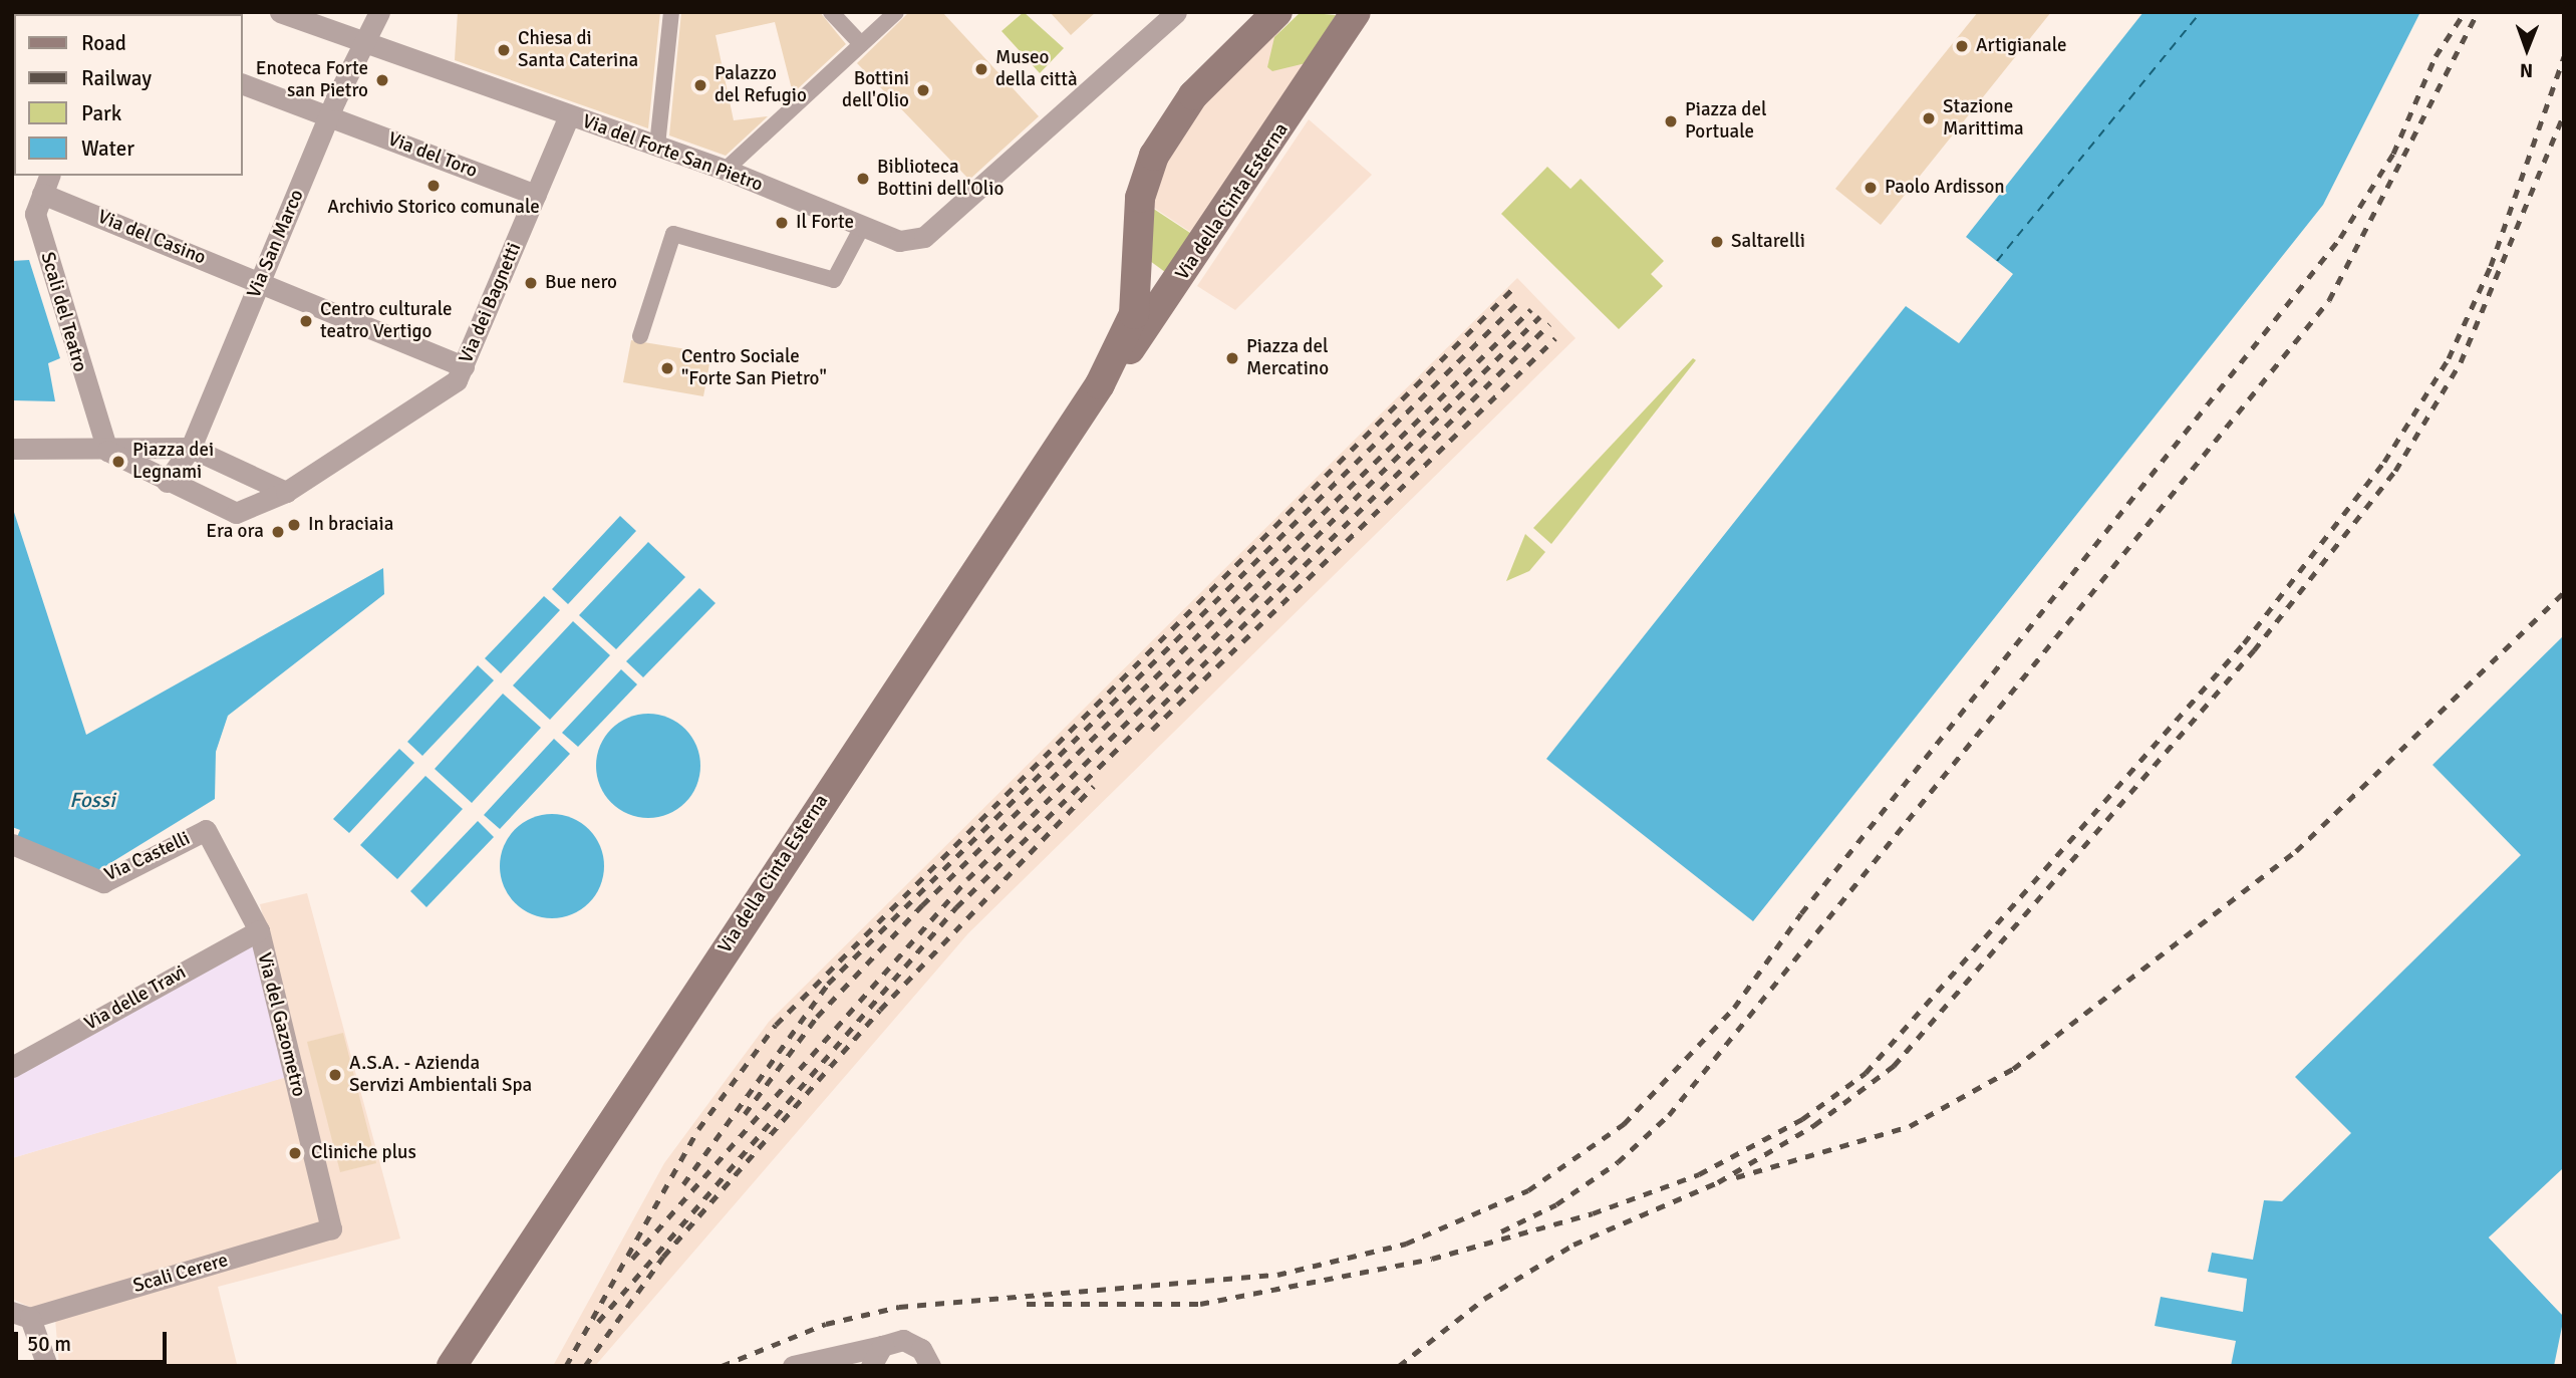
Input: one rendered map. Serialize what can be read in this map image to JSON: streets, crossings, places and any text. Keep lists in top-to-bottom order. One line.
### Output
{"streets":{"main road":["Via della Cinta Esterna"],"street":["Via del Forte San Pietro","Via del Toro","Via del Casino","Via San Marco","Via dei Bagnetti","Scali del Teatro","Via Castelli","Via delle Travi","Via del Gazometro","Scali Cerere"]},"crossings":[["Via del Forte San Pietro","Via San Marco"],["Via del Forte San Pietro","Via dei Bagnetti"],["Via del Toro","Via San Marco"],["Via del Toro","Via dei Bagnetti"],["Via del Casino","Via San Marco"],["Via del Casino","Via dei Bagnetti"],["Via del Casino","Scali del Teatro"],["Via Castelli","Via del Gazometro"],["Via delle Travi","Via del Gazometro"],["Via del Gazometro","Scali Cerere"]],"water":["Fossi"],"places":["Artigianale","Chiesa di Santa Caterina","Museo della città","Enoteca Forte san Pietro","Palazzo del Refugio","Bottini dell'Olio","Stazione Marittima","Piazza del Portuale","Biblioteca Bottini dell'Olio","Archivio Storico comunale","Paolo Ardisson","Il Forte","Saltarelli","Bue nero","Centro culturale teatro Vertigo","Piazza del Mercatino","Centro Sociale \"Forte San Pietro\"","Piazza dei Legnami","In braciaia","Era ora","A.S.A. - Azienda Servizi Ambientali Spa","Cliniche plus"],"legend":["Road","Railway","Park","Water"],"scale_bar":"50 m","north":"bottom"}
